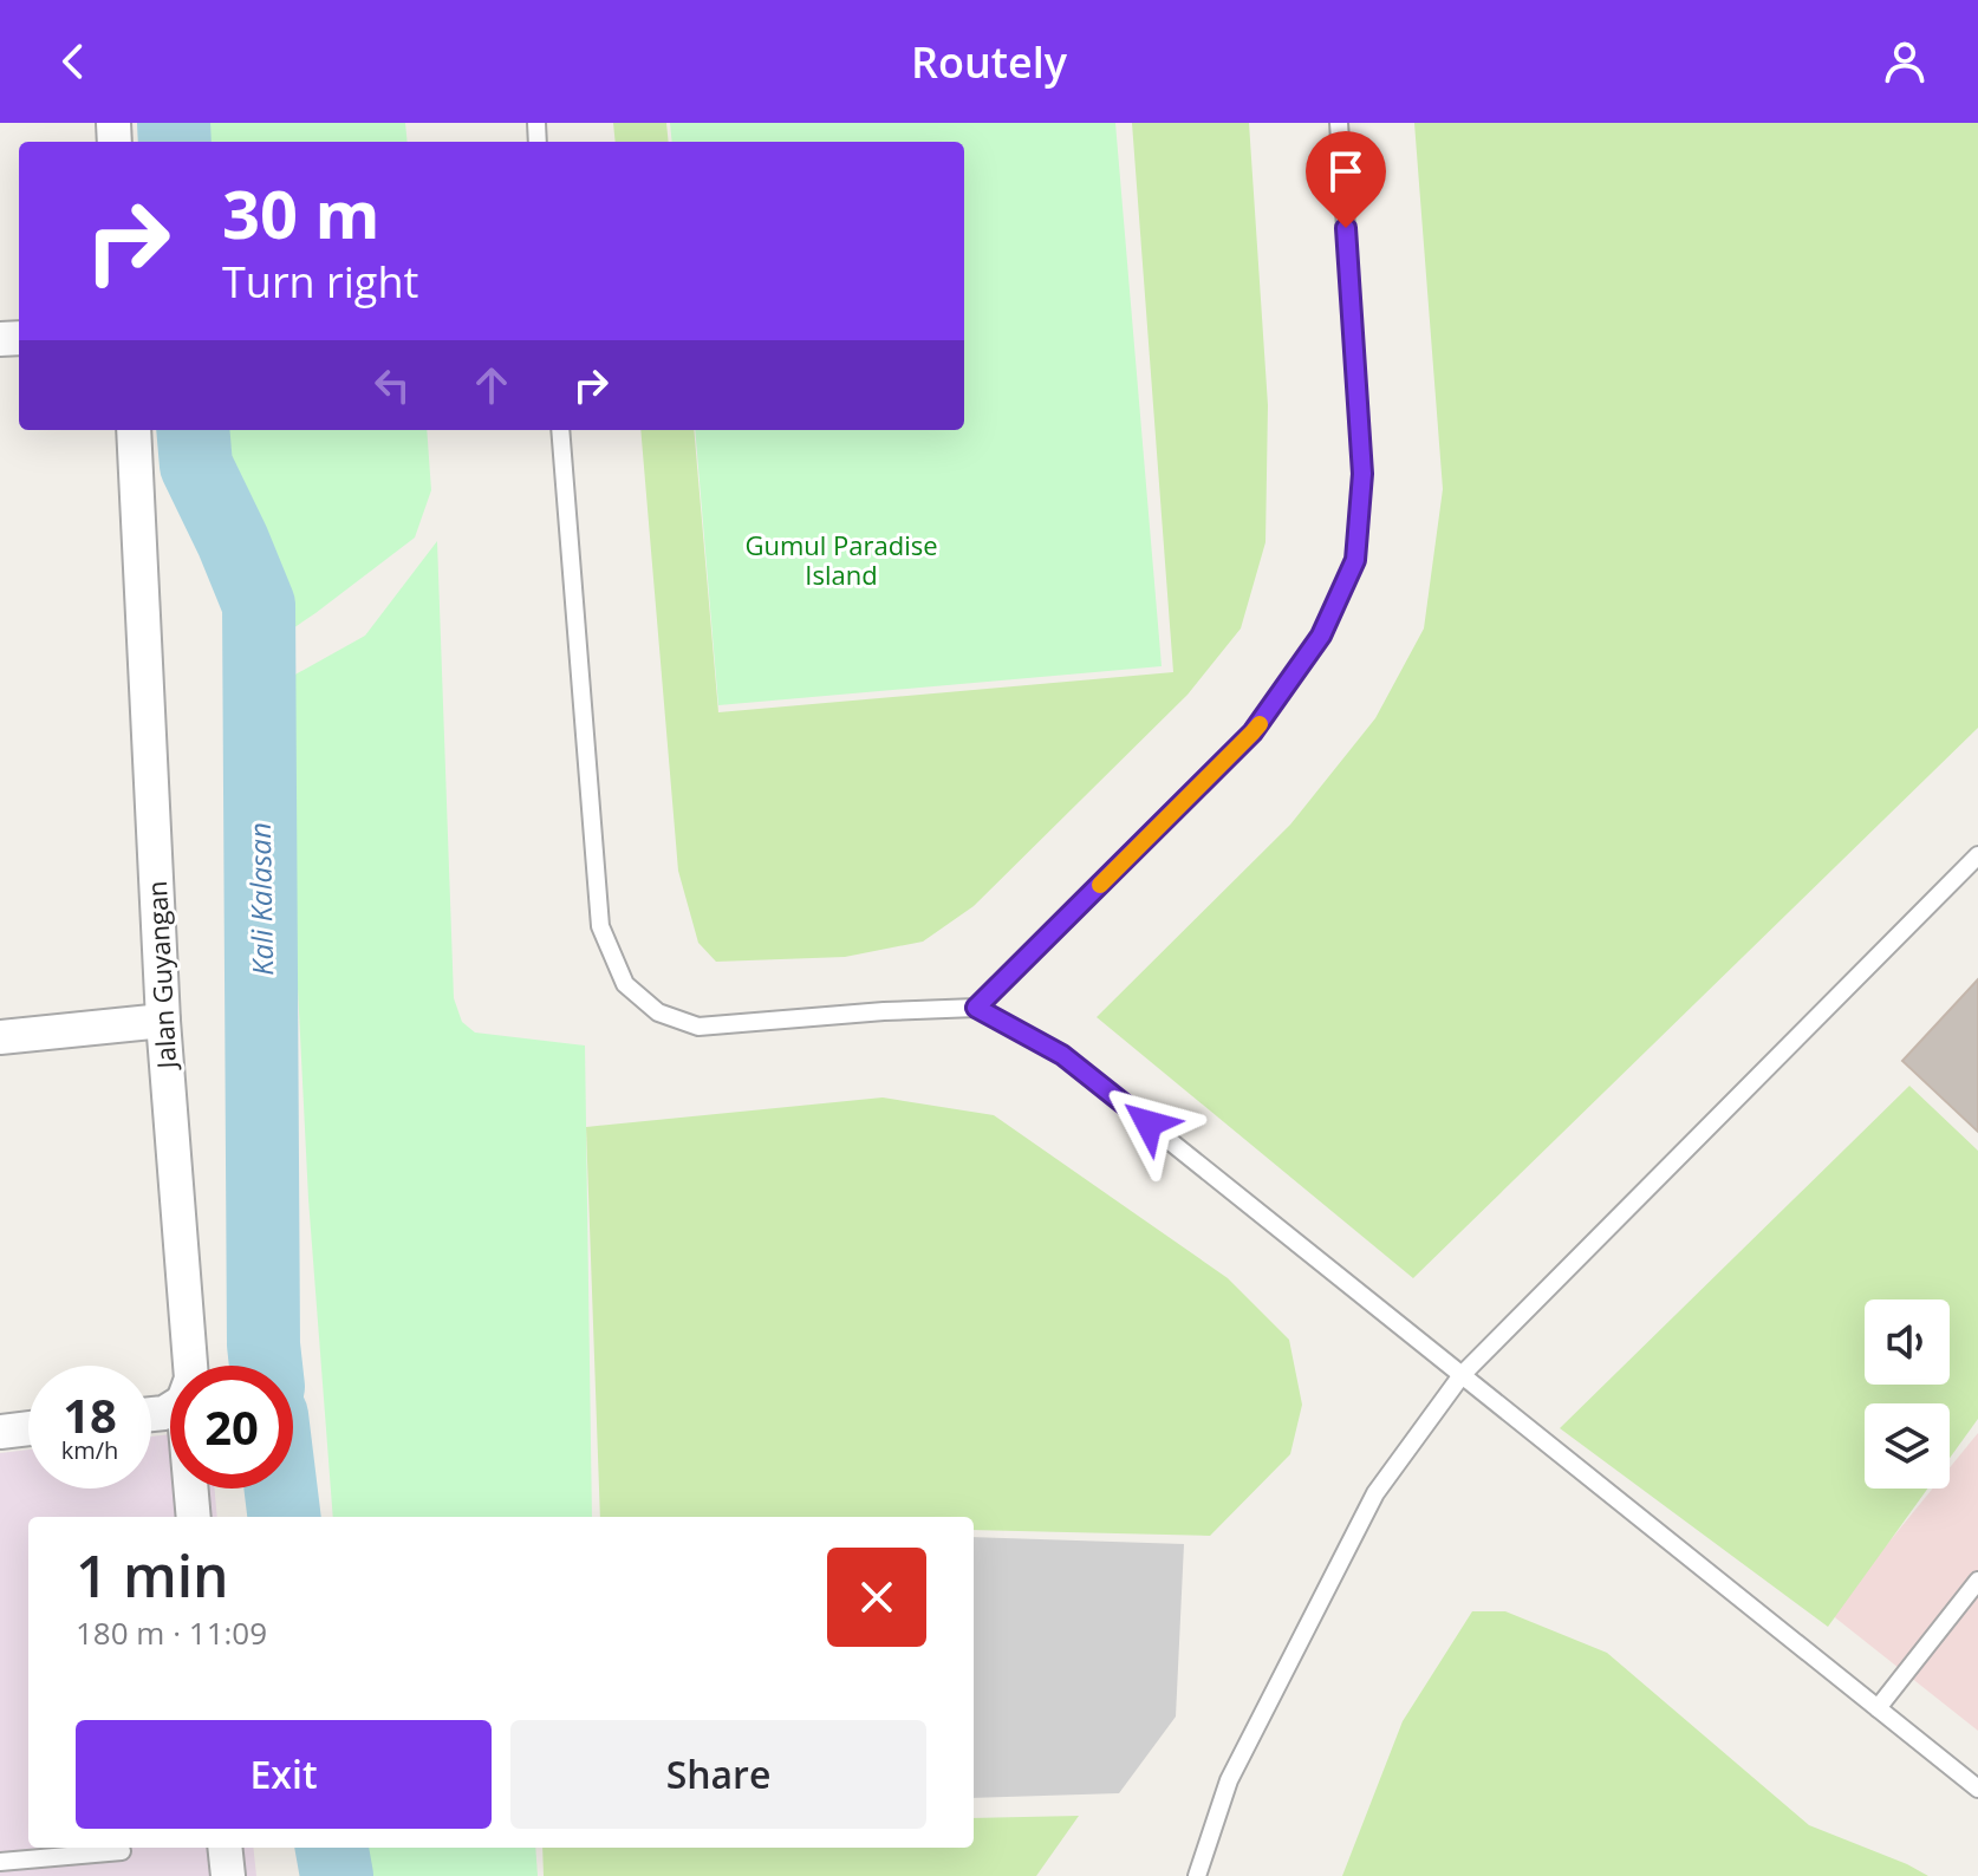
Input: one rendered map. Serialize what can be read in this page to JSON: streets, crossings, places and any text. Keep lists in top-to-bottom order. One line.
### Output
{"streets":{"street":["Jalan Guyangan"]},"water":["Kali Kalasan"],"parks":["Gumul Paradise Island"],"page":{"header":"Routely","turn":["30 m","Turn right"],"speed":"18 km/h","limit":"20","heading":["1 min","180 m · 11:09"],"buttons":["Exit","Share"]}}
